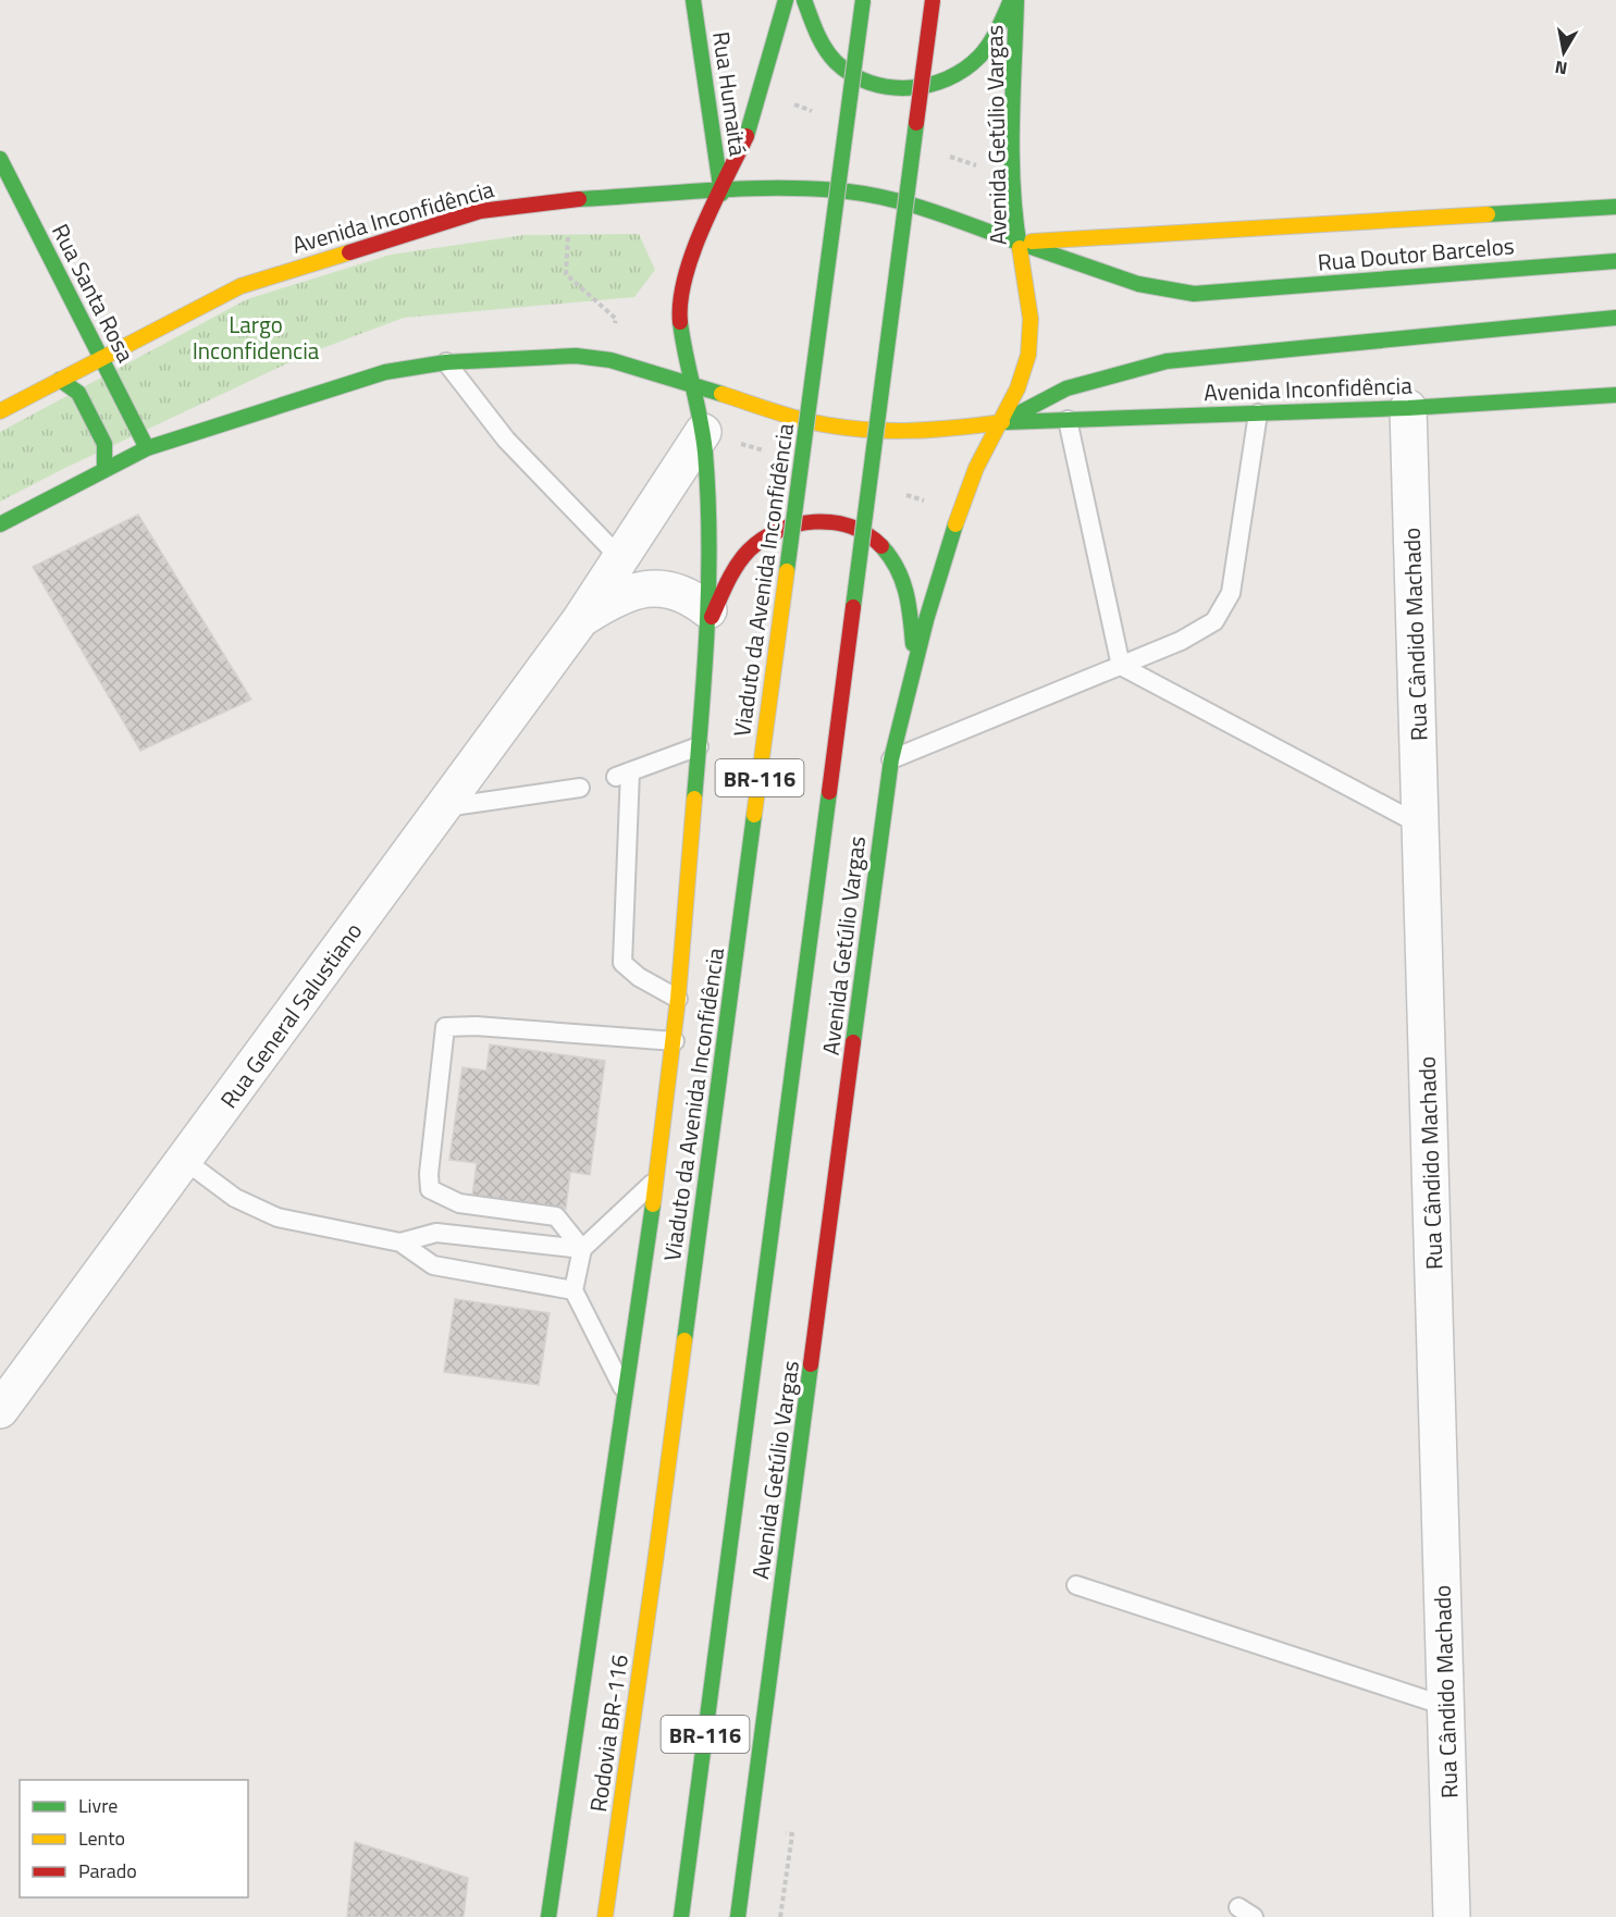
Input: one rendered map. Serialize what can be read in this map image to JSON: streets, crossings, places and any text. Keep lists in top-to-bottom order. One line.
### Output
{"streets":{"main road":["Rua Humaitá","Avenida Getúlio Vargas","Avenida Inconfidência","Rua Doutor Barcelos","Rua Santa Rosa","Viaduto da Avenida Inconfidência","BR-116","Rodovia BR-116"],"street":["Rua Cândido Machado","Rua General Salustiano"]},"crossings":[["Rua Humaitá","Avenida Inconfidência"],["Avenida Getúlio Vargas","Avenida Inconfidência"],["Avenida Inconfidência","Rua Doutor Barcelos"],["Avenida Inconfidência","Rua Santa Rosa"],["Avenida Inconfidência","Rua Cândido Machado"],["Viaduto da Avenida Inconfidência","Rodovia BR-116"]],"parks":["Largo Inconfidencia"],"legend":["Livre","Lento","Parado"],"north":"bottom"}
